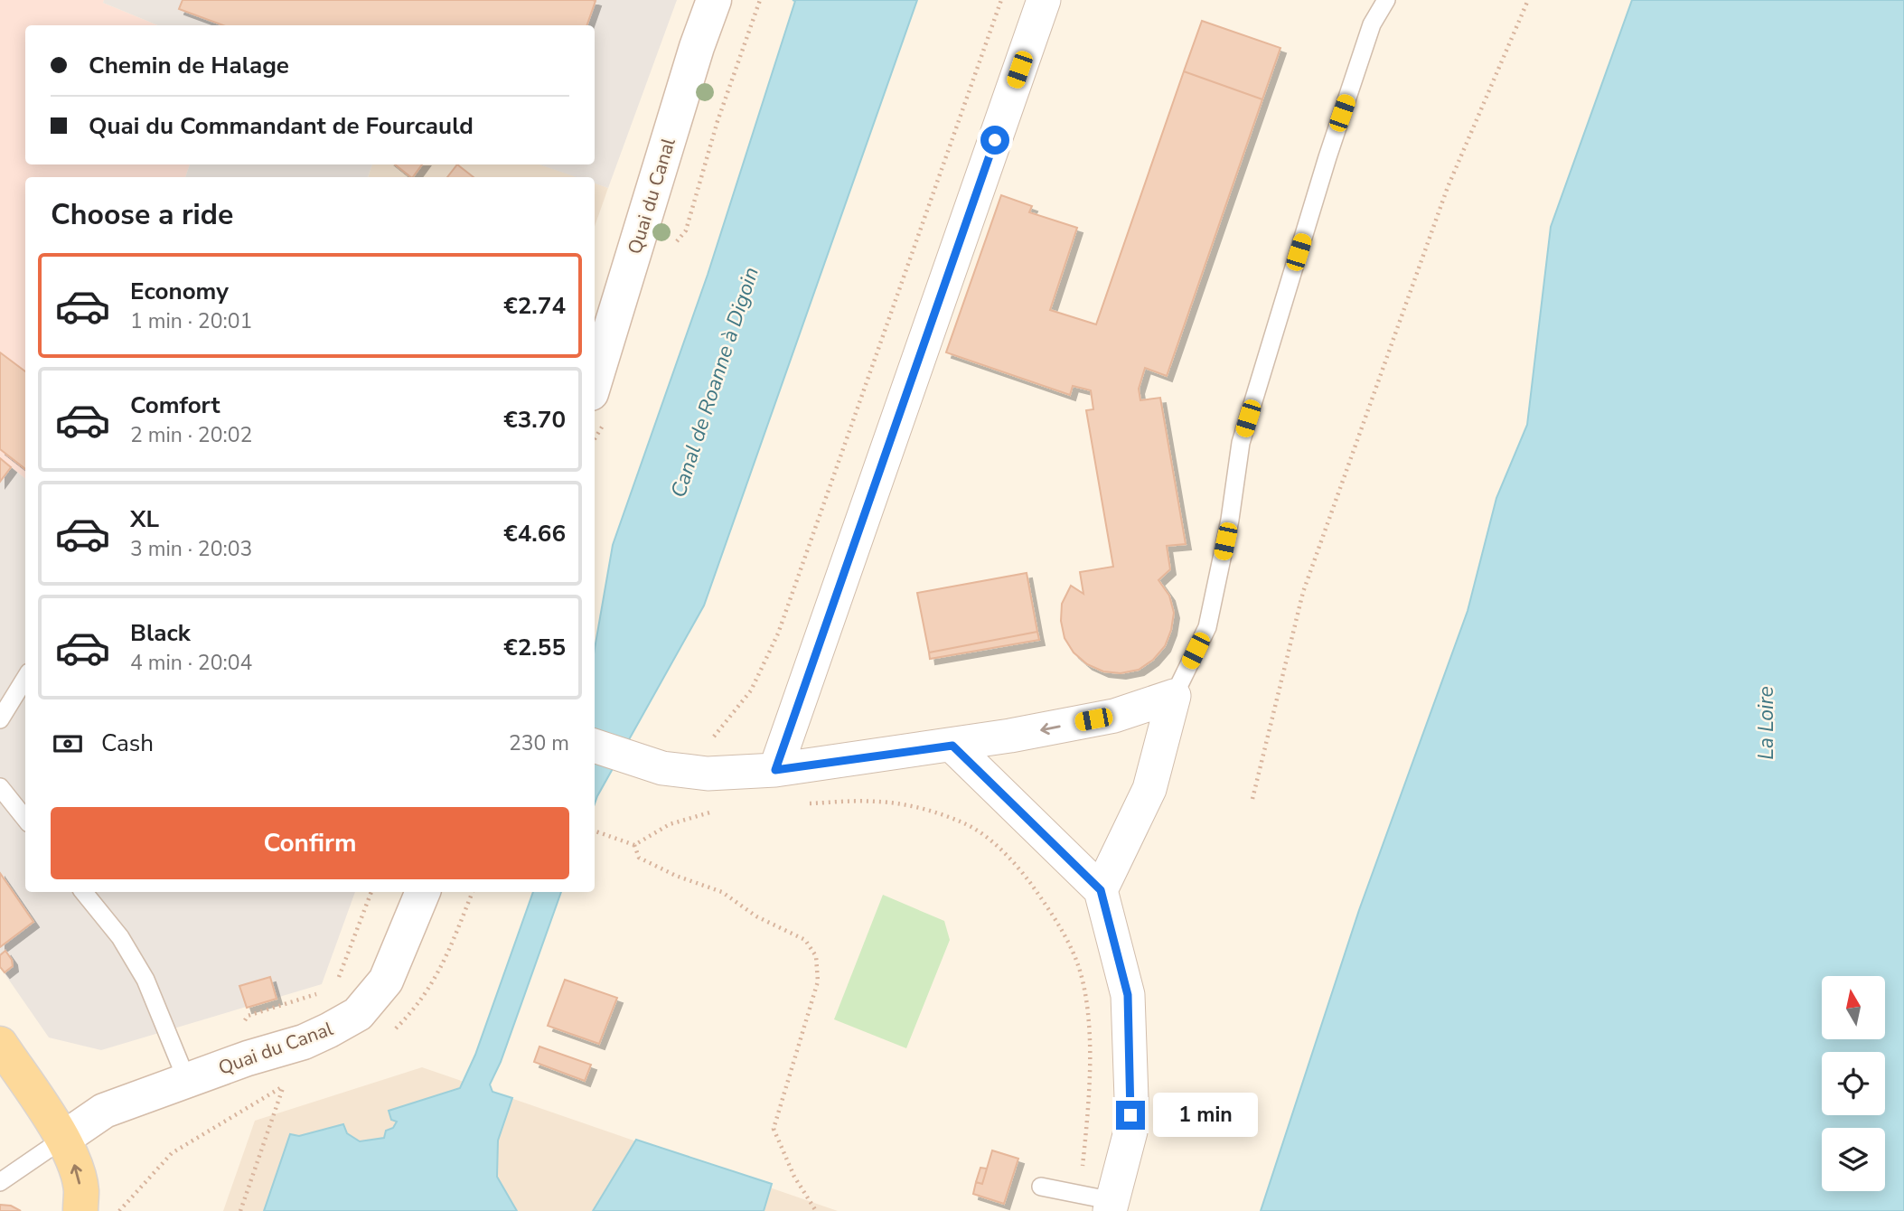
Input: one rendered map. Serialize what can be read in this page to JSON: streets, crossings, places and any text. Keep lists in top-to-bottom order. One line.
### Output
{"streets":{"street":["Quai du Canal"]},"water":["Canal de Roanne à Digoin","La Loire"],"north":"top","page":{"banner":["Chemin de Halage","Quai du Commandant de Fourcauld"],"heading":"Choose a ride","list":[{"name":"Economy","note":"1 min · 20:01","value":"€2.74"},{"name":"Comfort","note":"2 min · 20:02","value":"€3.70"},{"name":"XL","note":"3 min · 20:03","value":"€4.66"},{"name":"Black","note":"4 min · 20:04","value":"€2.55"}],"pay":["Cash","230 m"],"buttons":"Confirm","bubble":"1 min"}}
